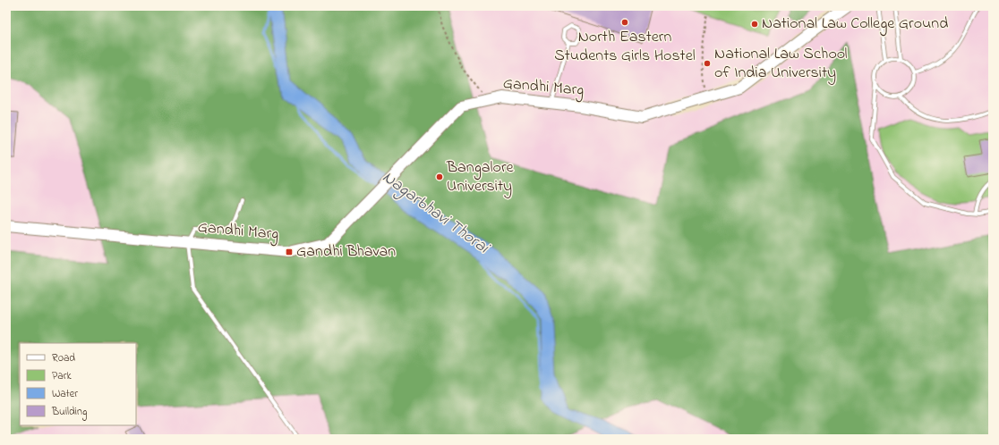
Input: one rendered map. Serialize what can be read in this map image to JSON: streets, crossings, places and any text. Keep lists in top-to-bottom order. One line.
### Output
{"streets":{"main road":["Gandhi Marg"]},"water":["Nagarbhavi Thorai"],"places":{"other":["North Eastern Students Girls Hostel","National Law College Ground","National Law School of India University","Bangalore University"],"transit":["Gandhi Bhavan"]},"legend":["Road","Park","Water","Building"]}
